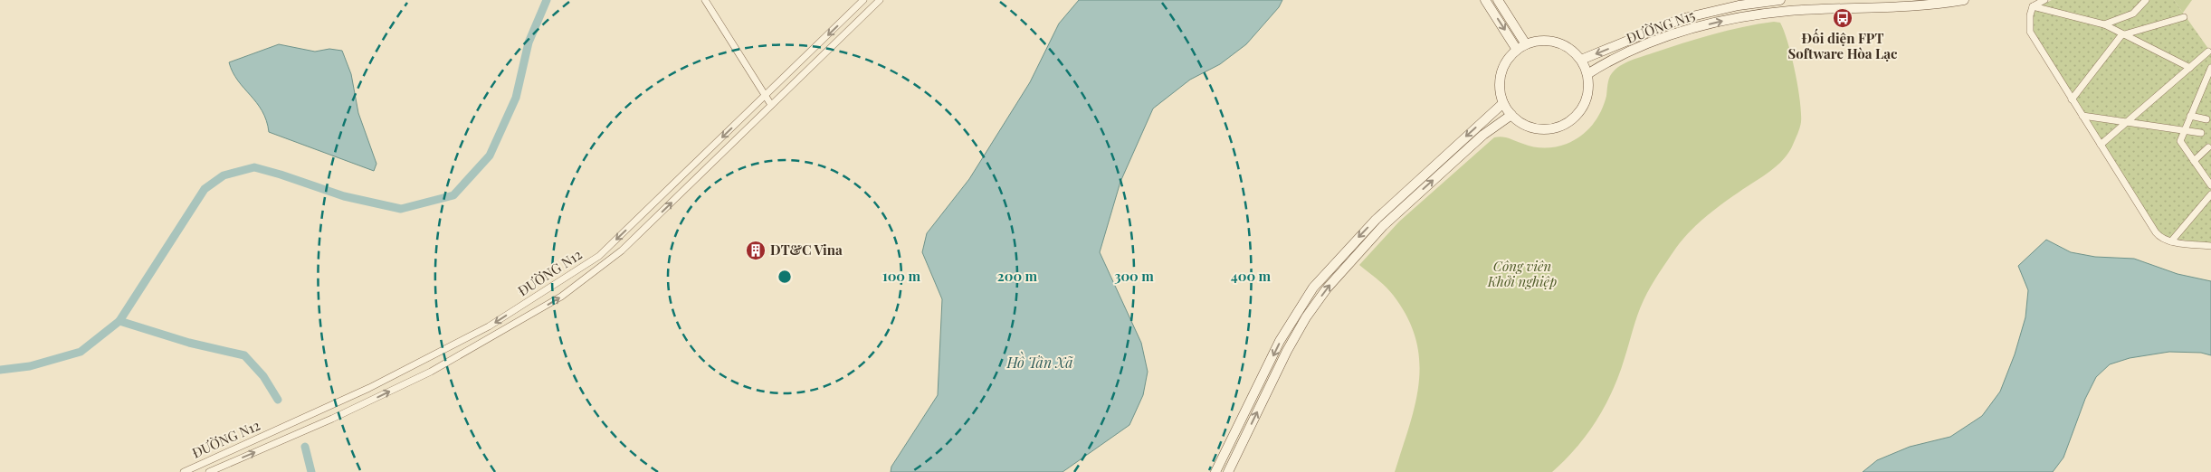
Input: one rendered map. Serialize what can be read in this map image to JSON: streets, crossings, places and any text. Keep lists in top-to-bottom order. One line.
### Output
{"streets":{"street":["ĐƯỜNG N15","ĐƯỜNG N12"]},"water":["Hồ Tân Xã"],"parks":["Công viên Khởi nghiệp"],"places":{"bus stop":["Đối diện FPT Software Hòa Lạc"],"building":["DT&C Vina"]},"rings":["100 m","200 m","300 m","400 m"]}
